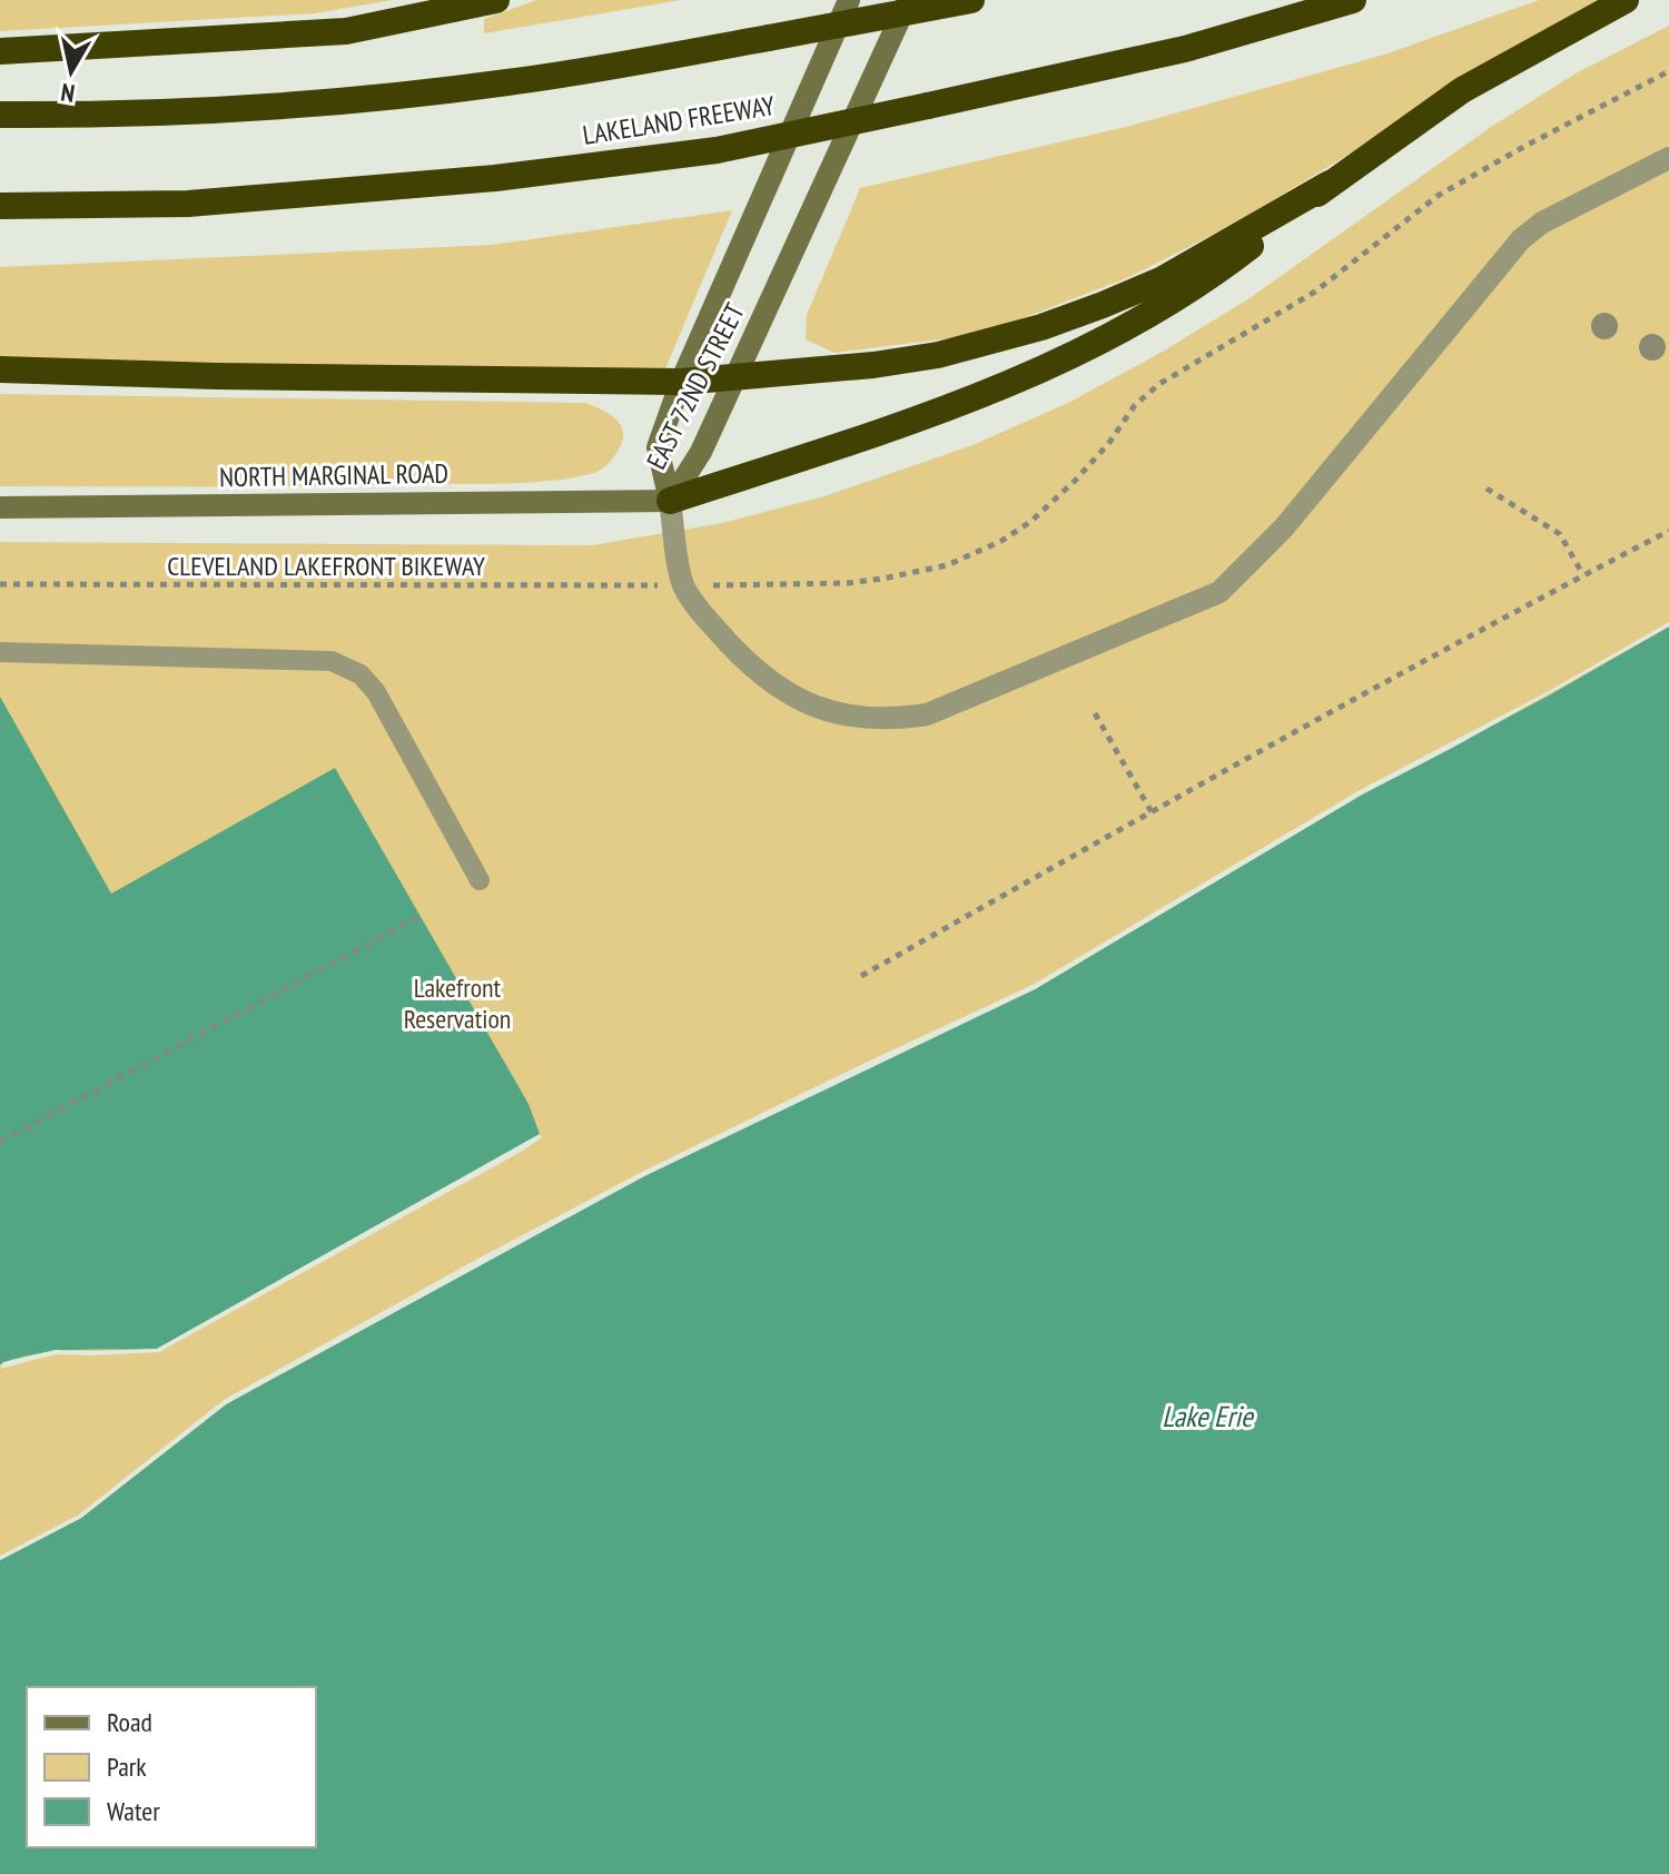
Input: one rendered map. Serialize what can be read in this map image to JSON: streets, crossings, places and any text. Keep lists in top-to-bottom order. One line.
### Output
{"streets":{"highway":["LAKELAND FREEWAY"],"main road":["EAST 72ND STREET","NORTH MARGINAL ROAD"],"path":["CLEVELAND LAKEFRONT BIKEWAY"]},"crossings":[["EAST 72ND STREET","NORTH MARGINAL ROAD"]],"water":["Lake Erie"],"parks":["Lakefront Reservation"],"legend":["Road","Park","Water"],"north":"bottom"}
